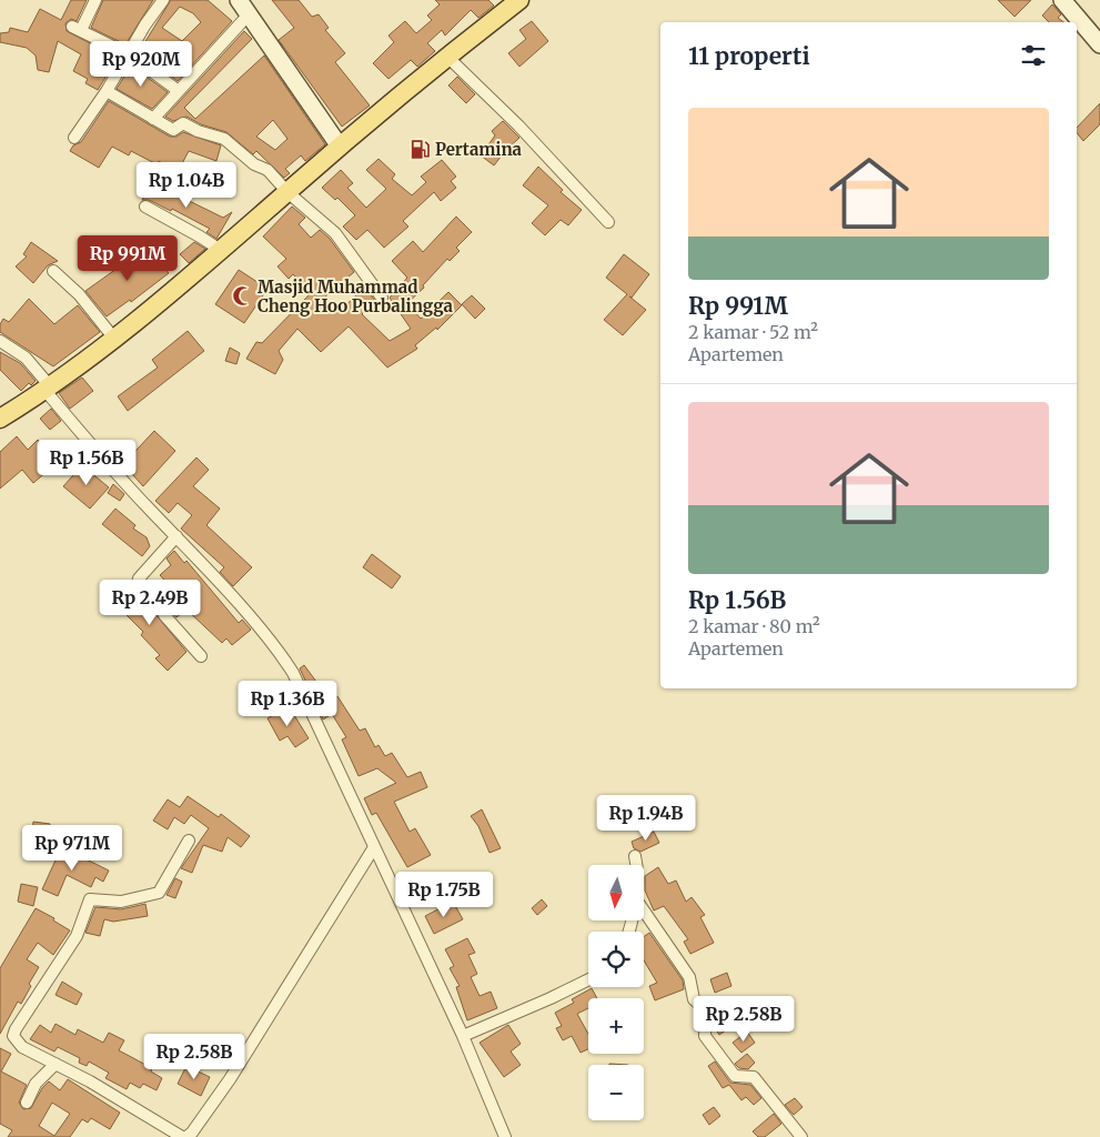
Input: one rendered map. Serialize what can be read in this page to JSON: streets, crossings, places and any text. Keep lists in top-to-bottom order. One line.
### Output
{"places":{"fuel station":["Pertamina"],"mosque":["Masjid Muhammad Cheng Hoo Purbalingga"]},"north":"bottom","page":{"heading":"11 properti","price":["Rp 920M","Rp 1.04B","Rp 991M","Rp 1.56B","Rp 2.49B","Rp 1.36B","Rp 1.94B","Rp 971M","Rp 1.75B","Rp 2.58B","Rp 2.58B"],"list":[{"name":"Rp 991M","note":"2 kamar · 52 m² · Apartemen"},{"name":"Rp 1.56B","note":"2 kamar · 80 m² · Apartemen"}],"map_buttons":["+","−"]}}
